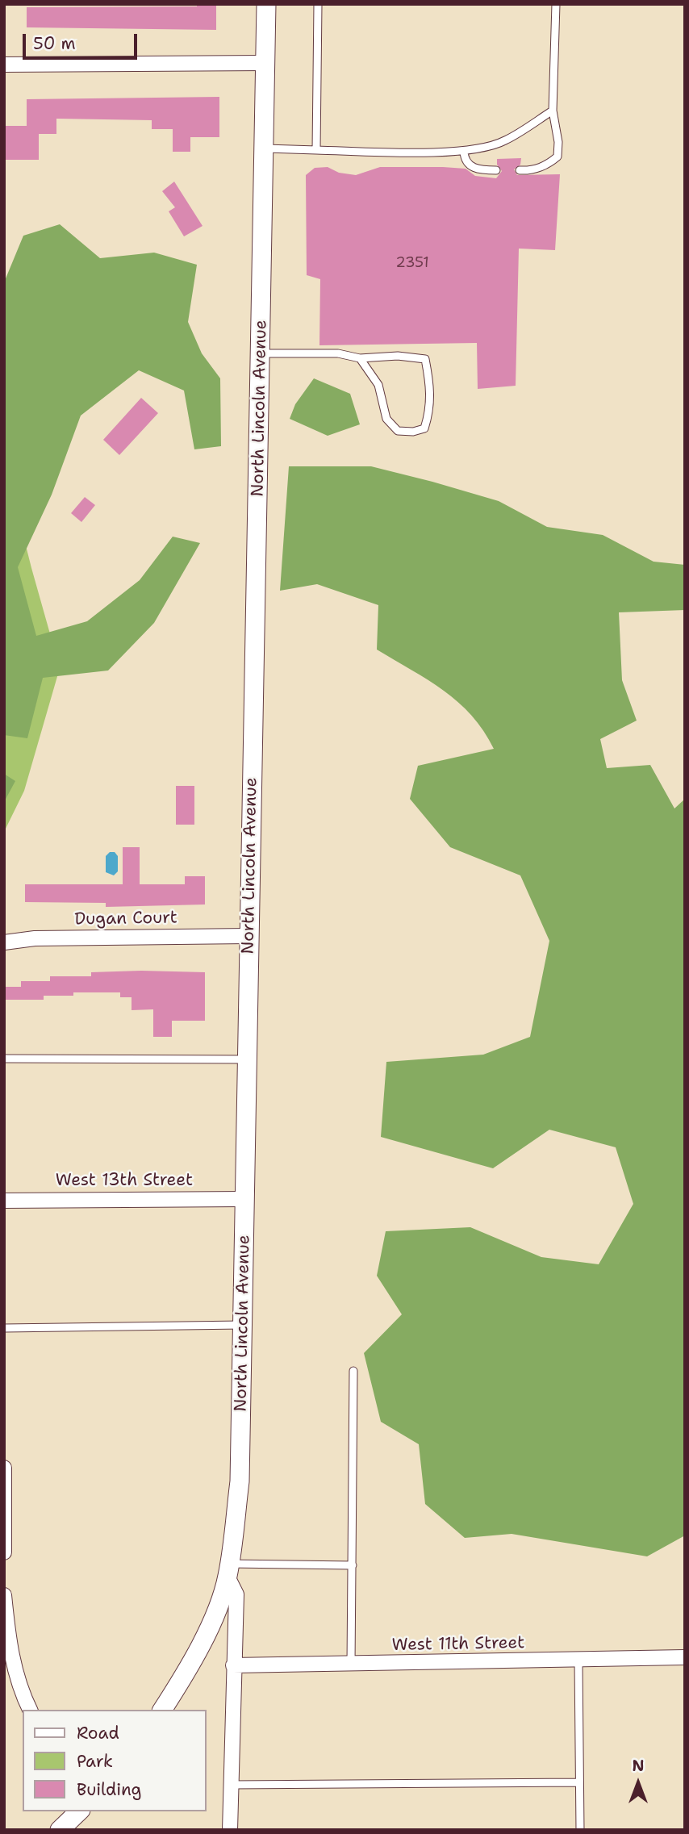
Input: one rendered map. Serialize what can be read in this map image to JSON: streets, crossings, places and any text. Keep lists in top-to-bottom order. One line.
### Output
{"streets":{"street":["North Lincoln Avenue","Dugan Court","West 13th Street","West 11th Street"]},"crossings":[["North Lincoln Avenue","Dugan Court"],["North Lincoln Avenue","West 13th Street"]],"house_numbers":["2351"],"legend":["Road","Park","Building"],"scale_bar":"50 m","north":"top"}
